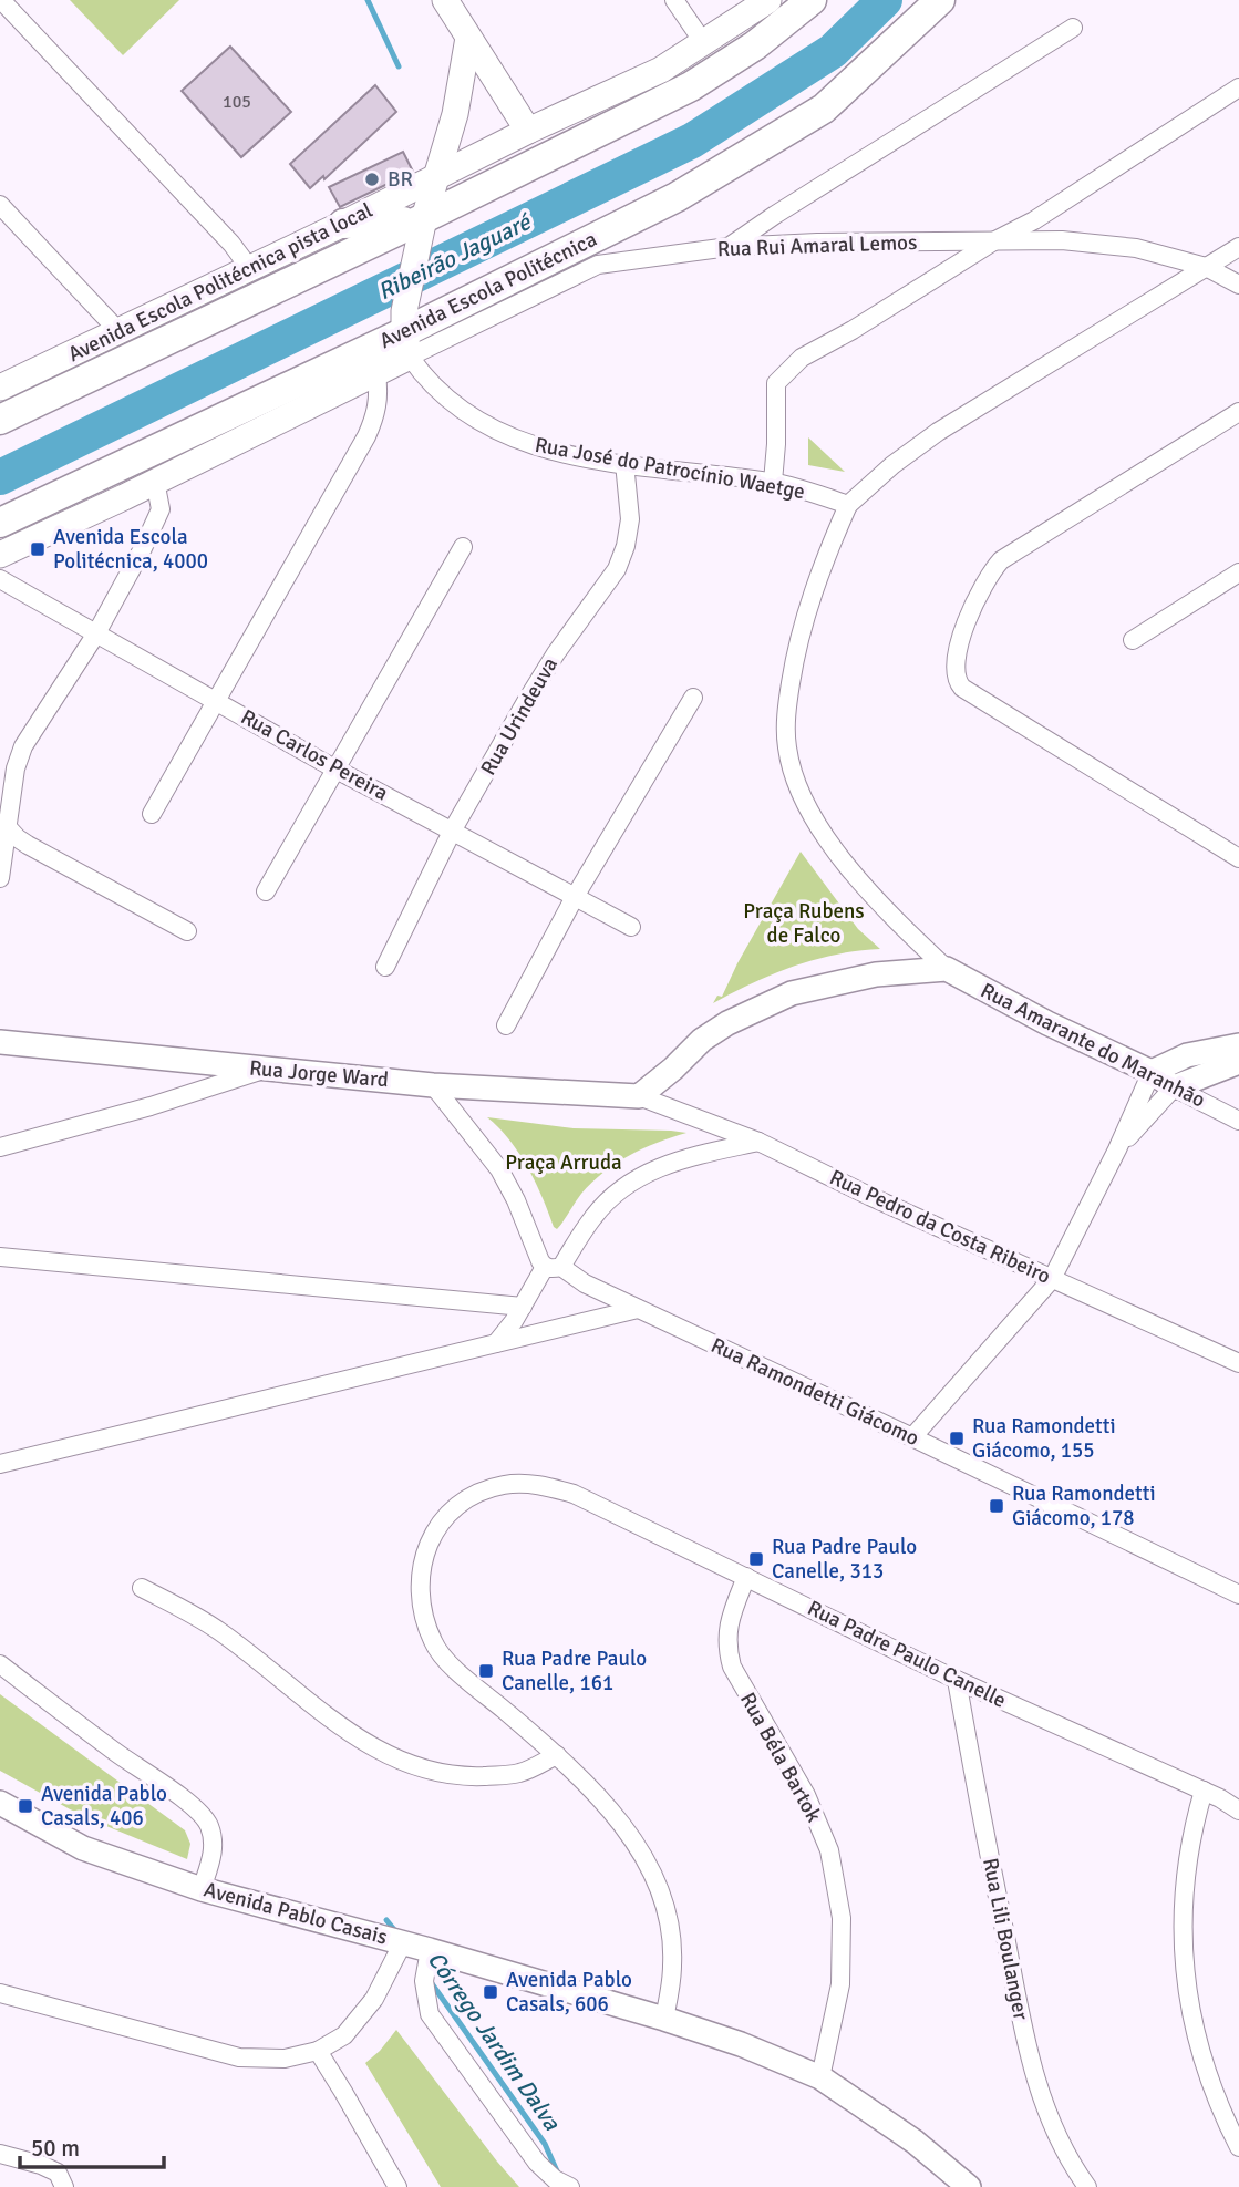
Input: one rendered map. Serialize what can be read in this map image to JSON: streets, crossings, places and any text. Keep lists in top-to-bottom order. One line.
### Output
{"streets":{"highway":["Avenida Escola Politécnica"],"main road":["Avenida Escola Politécnica pista local"],"street":["Rua Rui Amaral Lemos","Rua José do Patrocínio Waetge","Rua Urindeuva","Rua Carlos Pereira","Rua Amarante do Maranhão","Rua Jorge Ward","Rua Pedro da Costa Ribeiro","Rua Ramondetti Giácomo","Rua Padre Paulo Canelle","Rua Béla Bartok","Avenida Pablo Casais","Rua Lili Boulanger"]},"crossings":[["Rua Rui Amaral Lemos","Avenida Escola Politécnica"],["Rua Rui Amaral Lemos","Rua José do Patrocínio Waetge"],["Avenida Escola Politécnica","Rua José do Patrocínio Waetge"],["Rua José do Patrocínio Waetge","Rua Urindeuva"],["Rua Urindeuva","Rua Carlos Pereira"],["Rua Jorge Ward","Rua Pedro da Costa Ribeiro"],["Rua Padre Paulo Canelle","Rua Béla Bartok"],["Rua Padre Paulo Canelle","Avenida Pablo Casais"],["Rua Padre Paulo Canelle","Rua Lili Boulanger"],["Rua Béla Bartok","Avenida Pablo Casais"]],"water":["Ribeirão Jaguaré","Córrego Jardim Dalva"],"parks":["Praça Rubens de Falco","Praça Arruda"],"places":{"other":["BR"],"transit":["Avenida Escola Politécnica, 4000","Rua Ramondetti Giácomo, 155","Rua Ramondetti Giácomo, 178","Rua Padre Paulo Canelle, 313","Rua Padre Paulo Canelle, 161","Avenida Pablo Casals, 406","Avenida Pablo Casals, 606"]},"house_numbers":["105"],"scale_bar":"50 m"}
